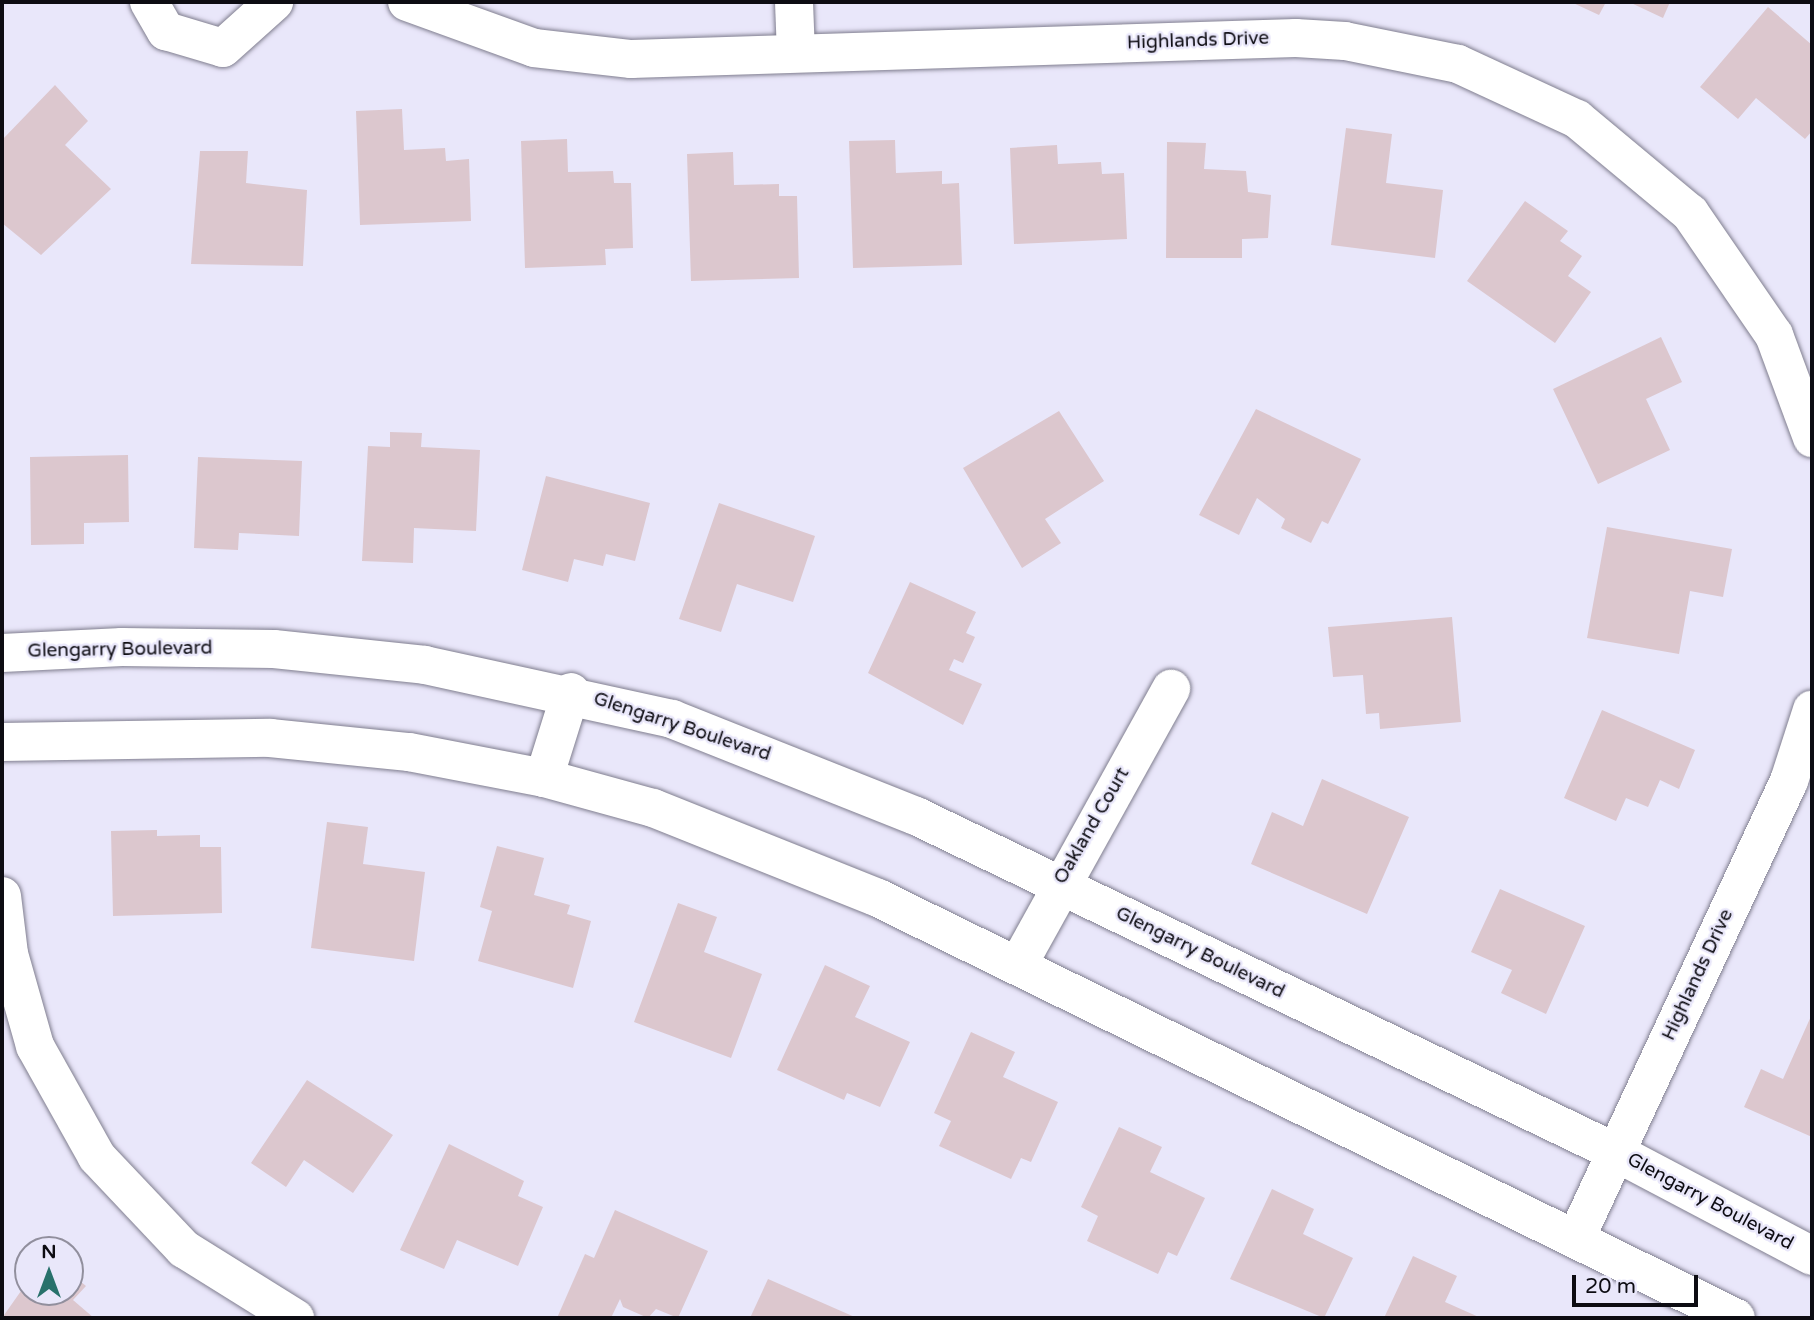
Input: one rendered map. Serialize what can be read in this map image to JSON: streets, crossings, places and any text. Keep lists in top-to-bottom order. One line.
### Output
{"streets":{"street":["Highlands Drive","Glengarry Boulevard","Oakland Court"]},"crossings":[["Highlands Drive","Glengarry Boulevard"],["Glengarry Boulevard","Oakland Court"]],"scale_bar":"20 m","north":"top"}
